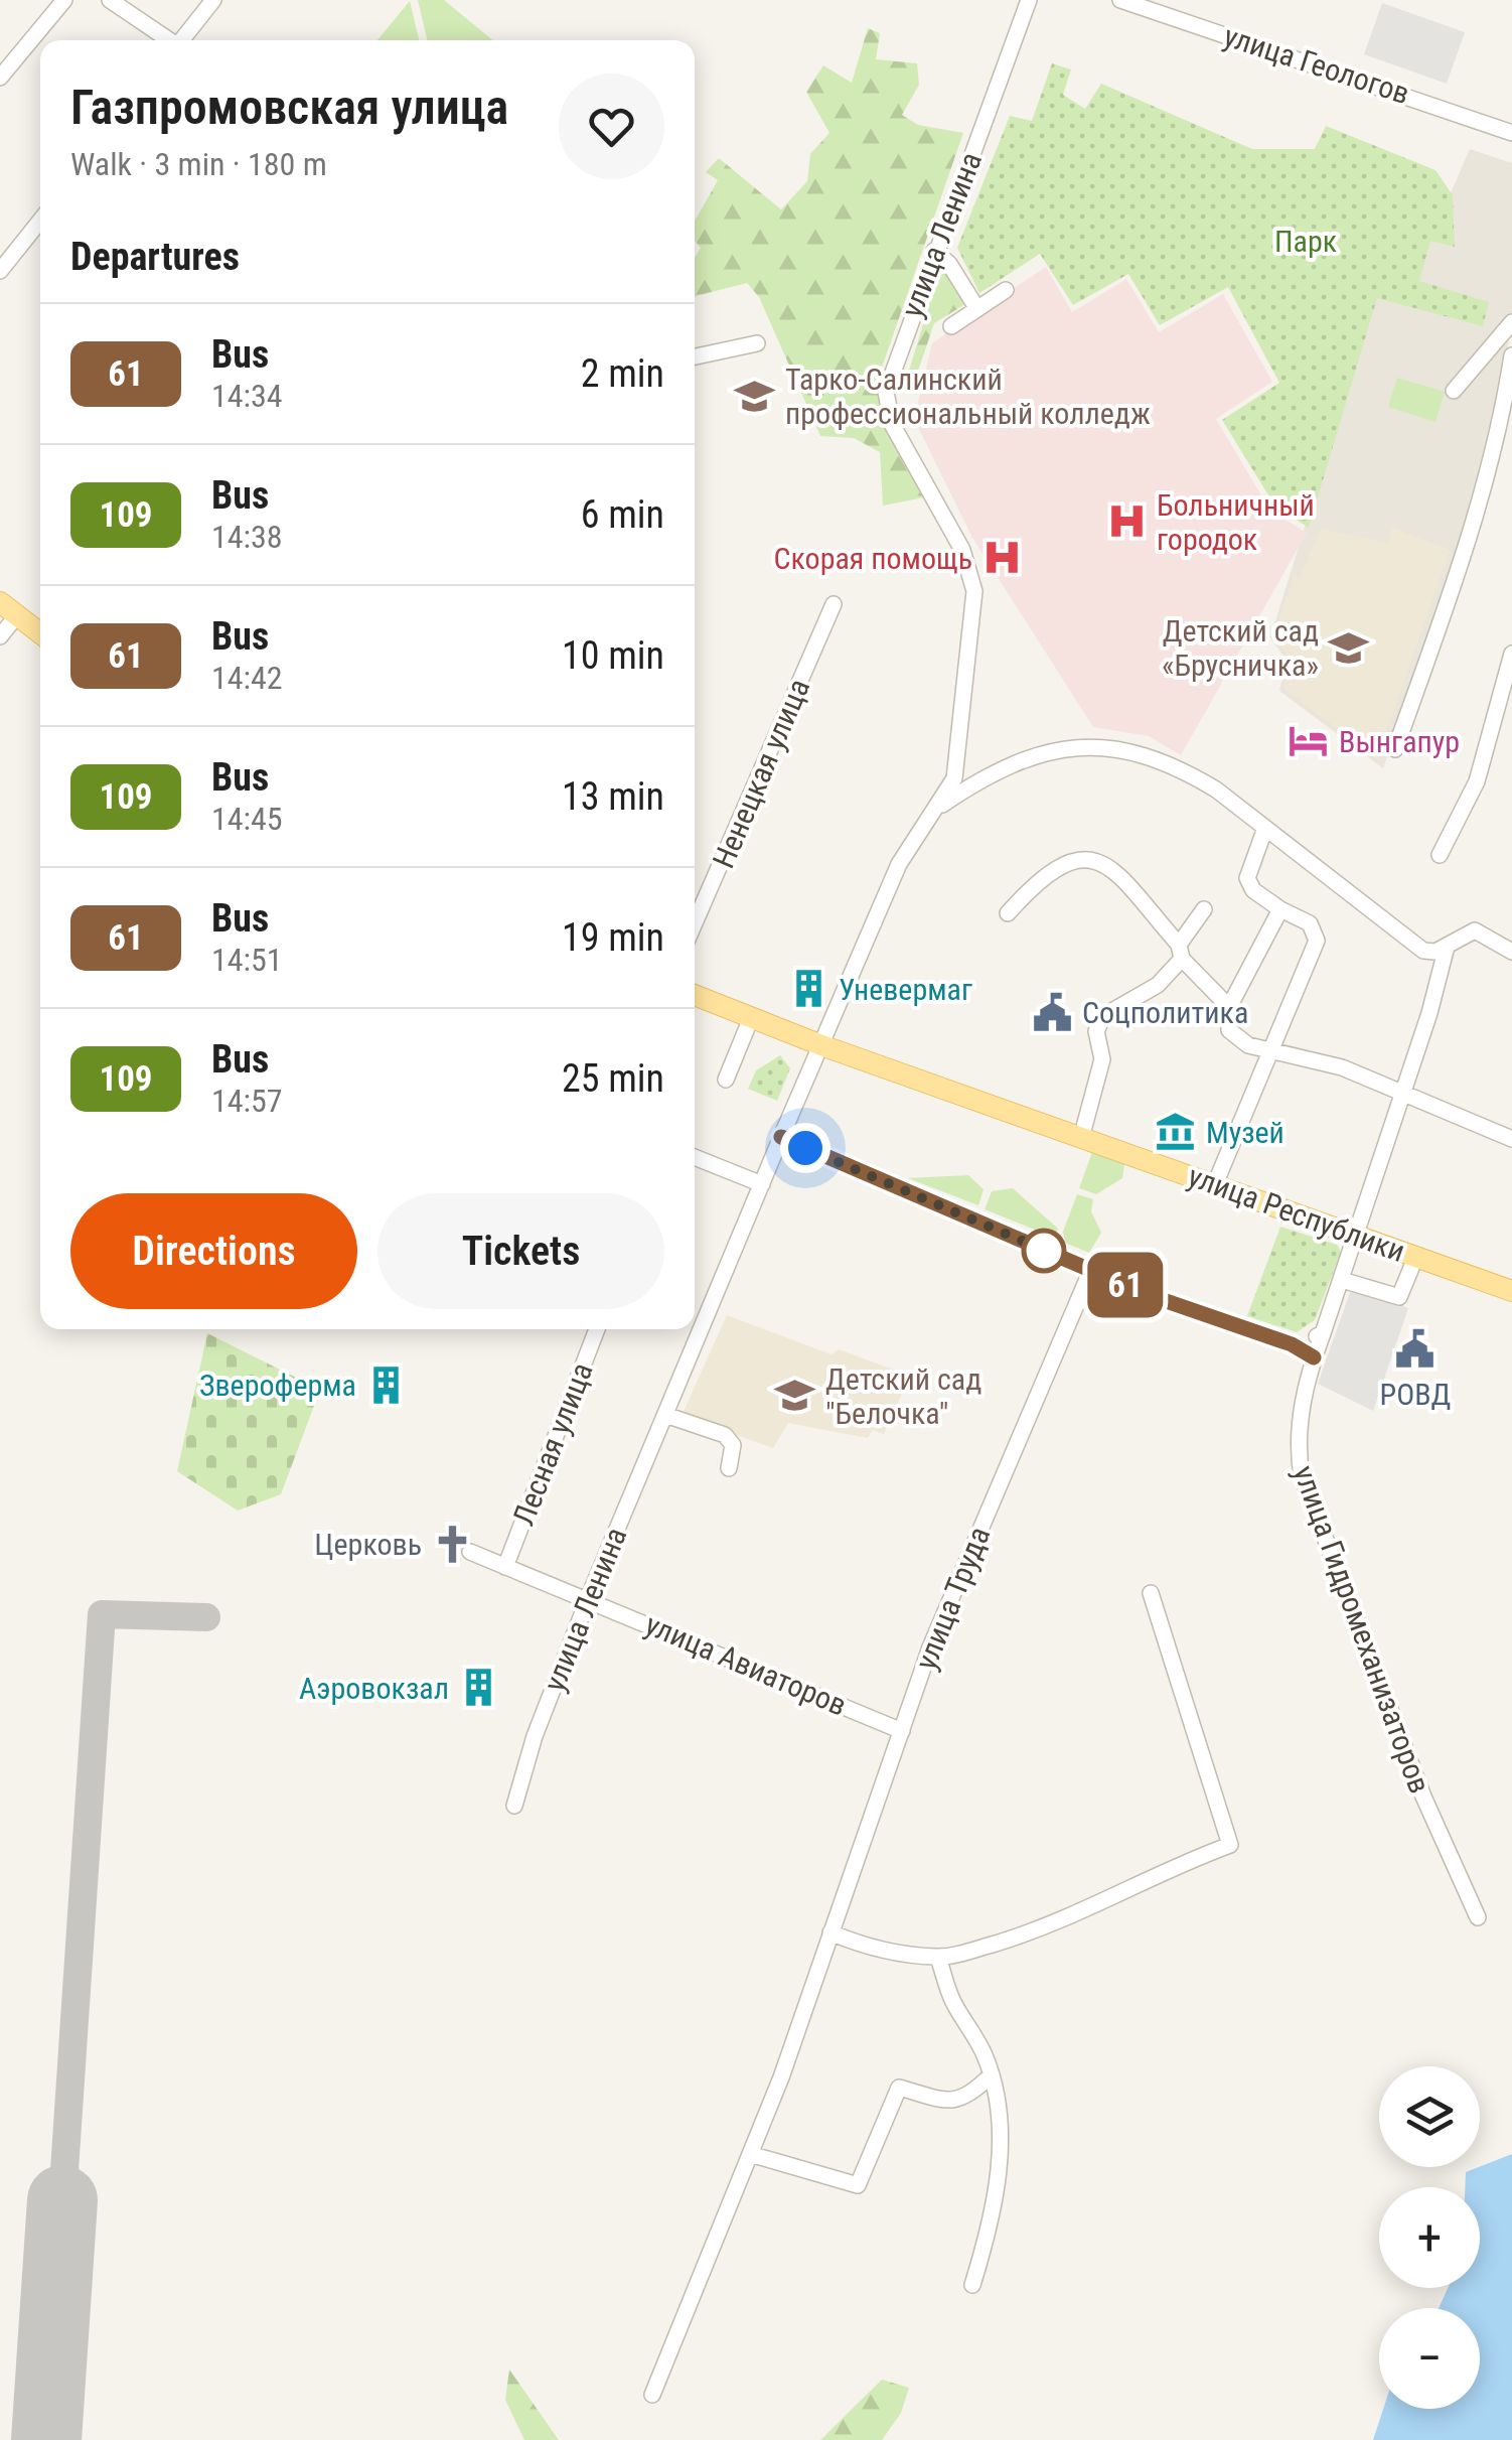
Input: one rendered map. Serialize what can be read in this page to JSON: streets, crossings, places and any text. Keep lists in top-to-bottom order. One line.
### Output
{"streets":{"main road":["улица Республики"],"street":["улица Геологов","улица Ленина","Ненецкая улица","Лесная улица","улица Труда","улица Гидромеханизаторов","улица Авиаторов"]},"crossings":[["улица Ленина","улица Республики"],["улица Ленина","улица Гидромеханизаторов"],["улица Ленина","улица Авиаторов"],["улица Республики","улица Гидромеханизаторов"],["Лесная улица","улица Авиаторов"],["улица Труда","улица Авиаторов"]],"parks":["Парк"],"places":{"school or university":["Тарко-Салинский профессиональный колледж","Детский сад «Брусничка»","Детский сад \"Белочка\""],"hospital":["Больничный городок","Скорая помощь"],"hotel":["Вынгапур"],"building":["Уневермаг","Звероферма","Аэровокзал"],"public building":["Соцполитика","РОВД"],"museum":["Музей"],"church":["Церковь"]},"lines":["bus line 61"],"page":{"on_map":"61","heading":[["Газпромовская улица","Walk · 3 min · 180 m"],"Departures"],"list":[{"mark":"61","name":"Bus","note":"14:34","value":"2 min"},{"mark":"109","name":"Bus","note":"14:38","value":"6 min"},{"mark":"61","name":"Bus","note":"14:42","value":"10 min"},{"mark":"109","name":"Bus","note":"14:45","value":"13 min"},{"mark":"61","name":"Bus","note":"14:51","value":"19 min"},{"mark":"109","name":"Bus","note":"14:57","value":"25 min"}],"buttons":["Directions","Tickets"],"map_buttons":["+","−"]}}
